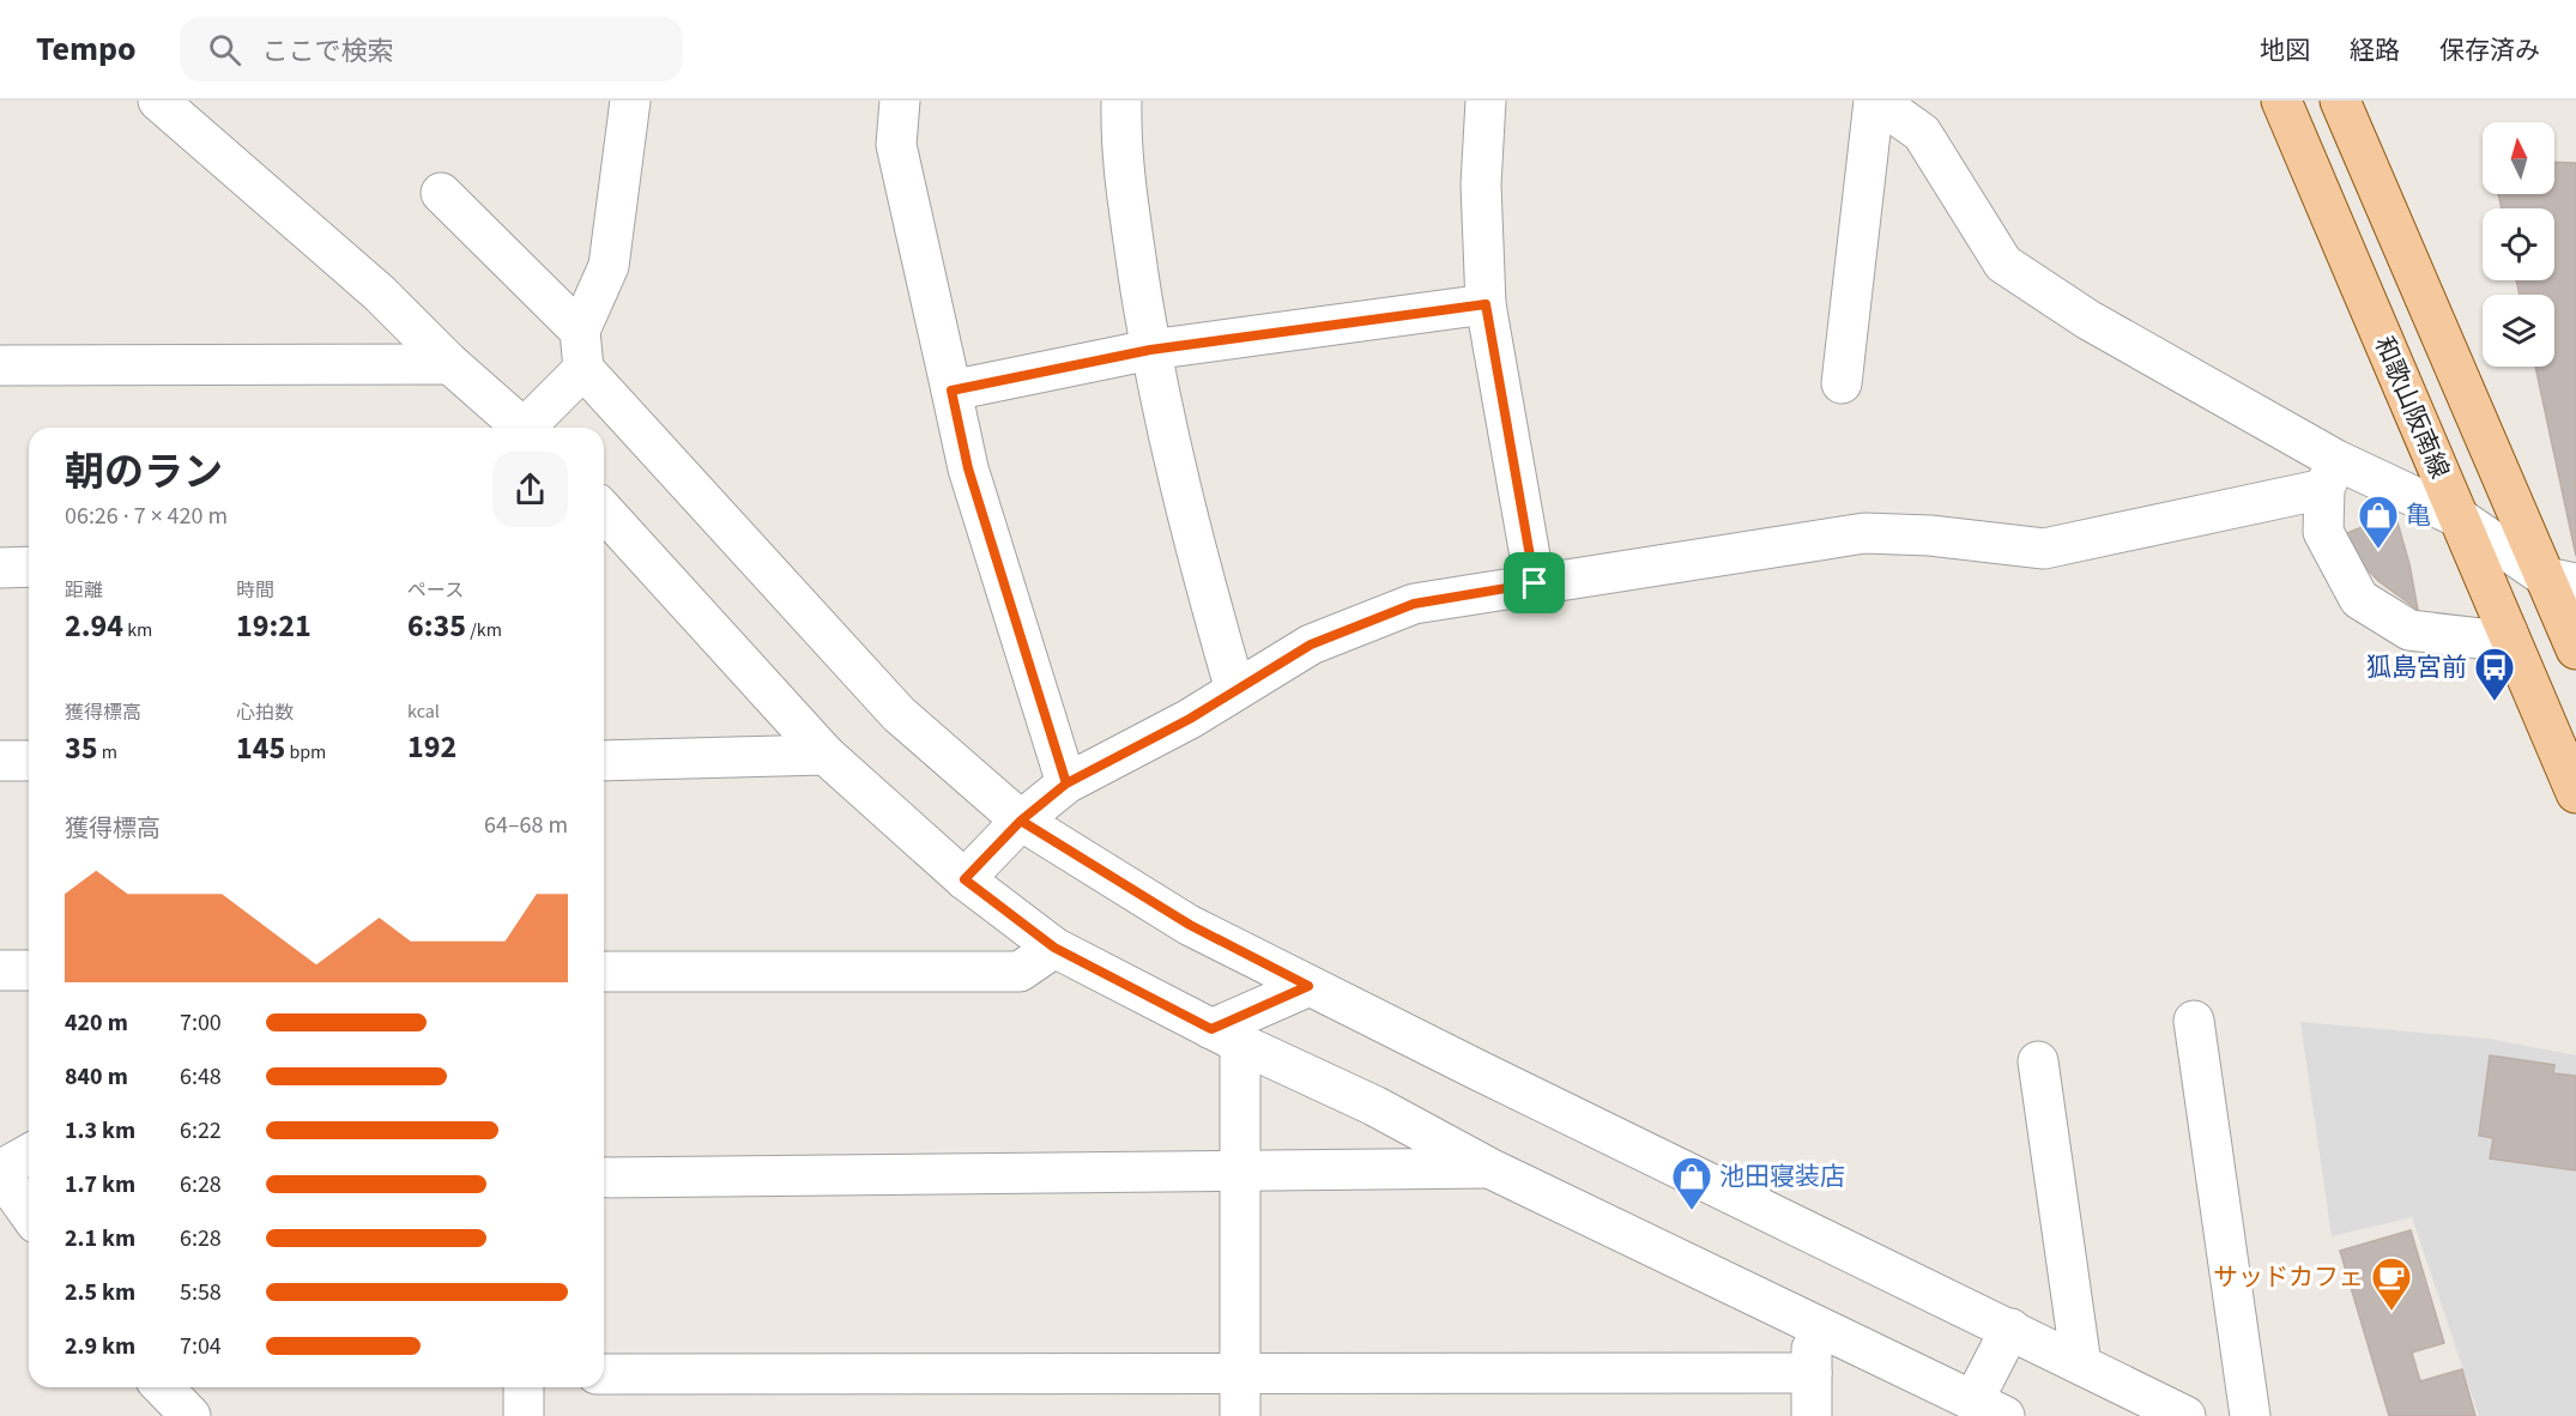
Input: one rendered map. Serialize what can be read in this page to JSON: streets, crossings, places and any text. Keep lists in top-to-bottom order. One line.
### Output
{"streets":{"main road":["和歌山阪南線"]},"places":{"shop":["亀","池田寝装店"],"bus stop":["狐島宮前"],"cafe":["サッドカフェ"]},"north":"top","page":{"header":"Tempo","search":"ここで検索","nav":["地図","経路","保存済み"],"heading":["朝のラン","06:26 · 7 × 420 m"],"stats":[["距離","2.94 km"],["時間","19:21"],["ペース","6:35 /km"],["獲得標高","35 m"],["心拍数","145 bpm"],["kcal","192"]],"chart":["獲得標高","64–68 m"],"list":[{"name":"420 m","note":"7:00"},{"name":"840 m","note":"6:48"},{"name":"1.3 km","note":"6:22"},{"name":"1.7 km","note":"6:28"},{"name":"2.1 km","note":"6:28"},{"name":"2.5 km","note":"5:58"},{"name":"2.9 km","note":"7:04"}]}}
